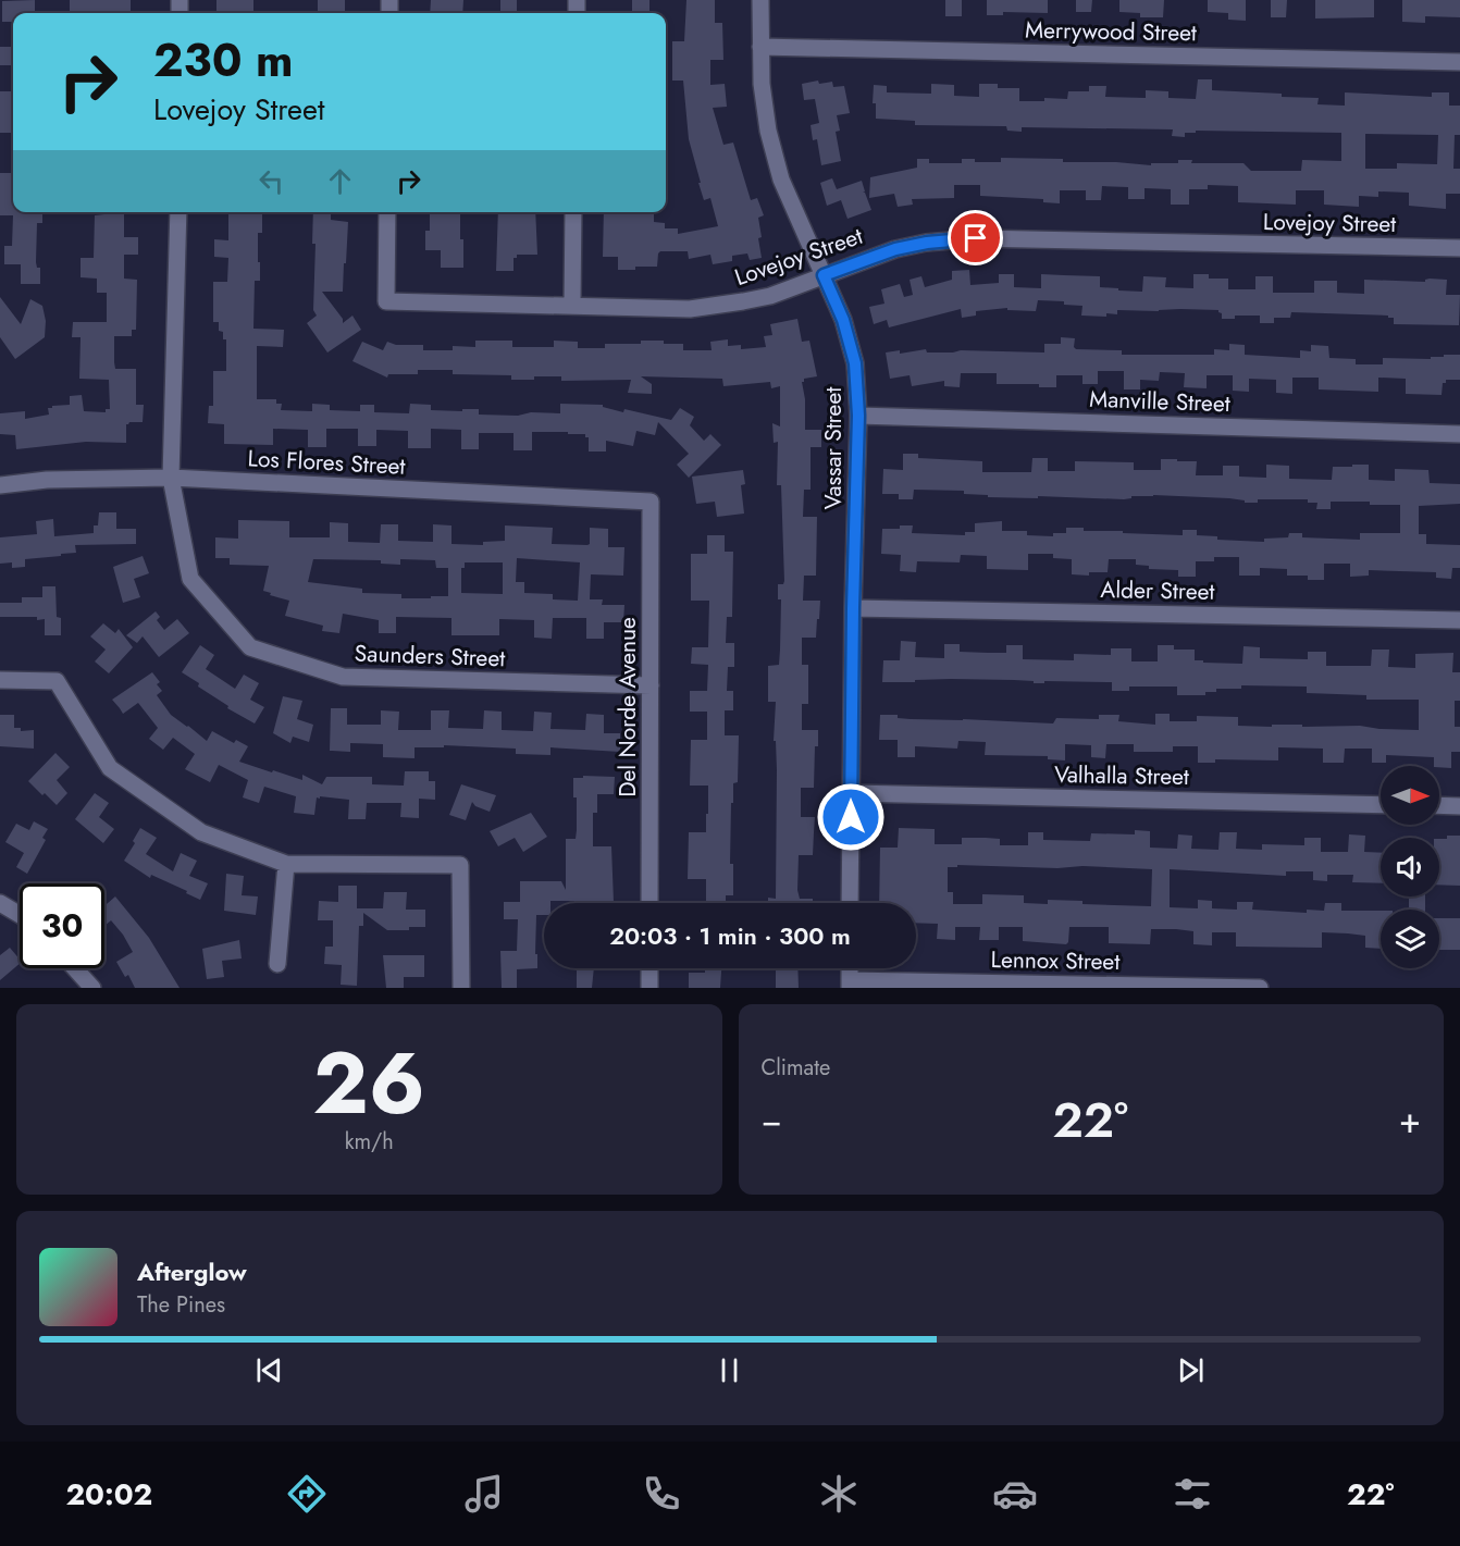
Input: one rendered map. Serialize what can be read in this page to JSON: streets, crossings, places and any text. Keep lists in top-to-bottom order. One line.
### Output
{"streets":{"street":["Merrywood Street","Lovejoy Street","Manville Street","Vassar Street","Los Flores Street","Alder Street","Saunders Street","Del Norde Avenue","Valhalla Street","Lennox Street"]},"crossings":[["Merrywood Street","Vassar Street"],["Lovejoy Street","Vassar Street"],["Manville Street","Vassar Street"],["Vassar Street","Alder Street"],["Vassar Street","Valhalla Street"],["Los Flores Street","Saunders Street"],["Los Flores Street","Del Norde Avenue"],["Saunders Street","Del Norde Avenue"]],"north":"right","page":{"turn":["230 m","Lovejoy Street"],"limit":"30","trip":"20:03 · 1 min · 300 m","tile":[["26","km/h"],"Climate"],"heat":["−","22°","+"],"song":["Afterglow","The Pines"],"tabs":["20:02","22°"]}}
